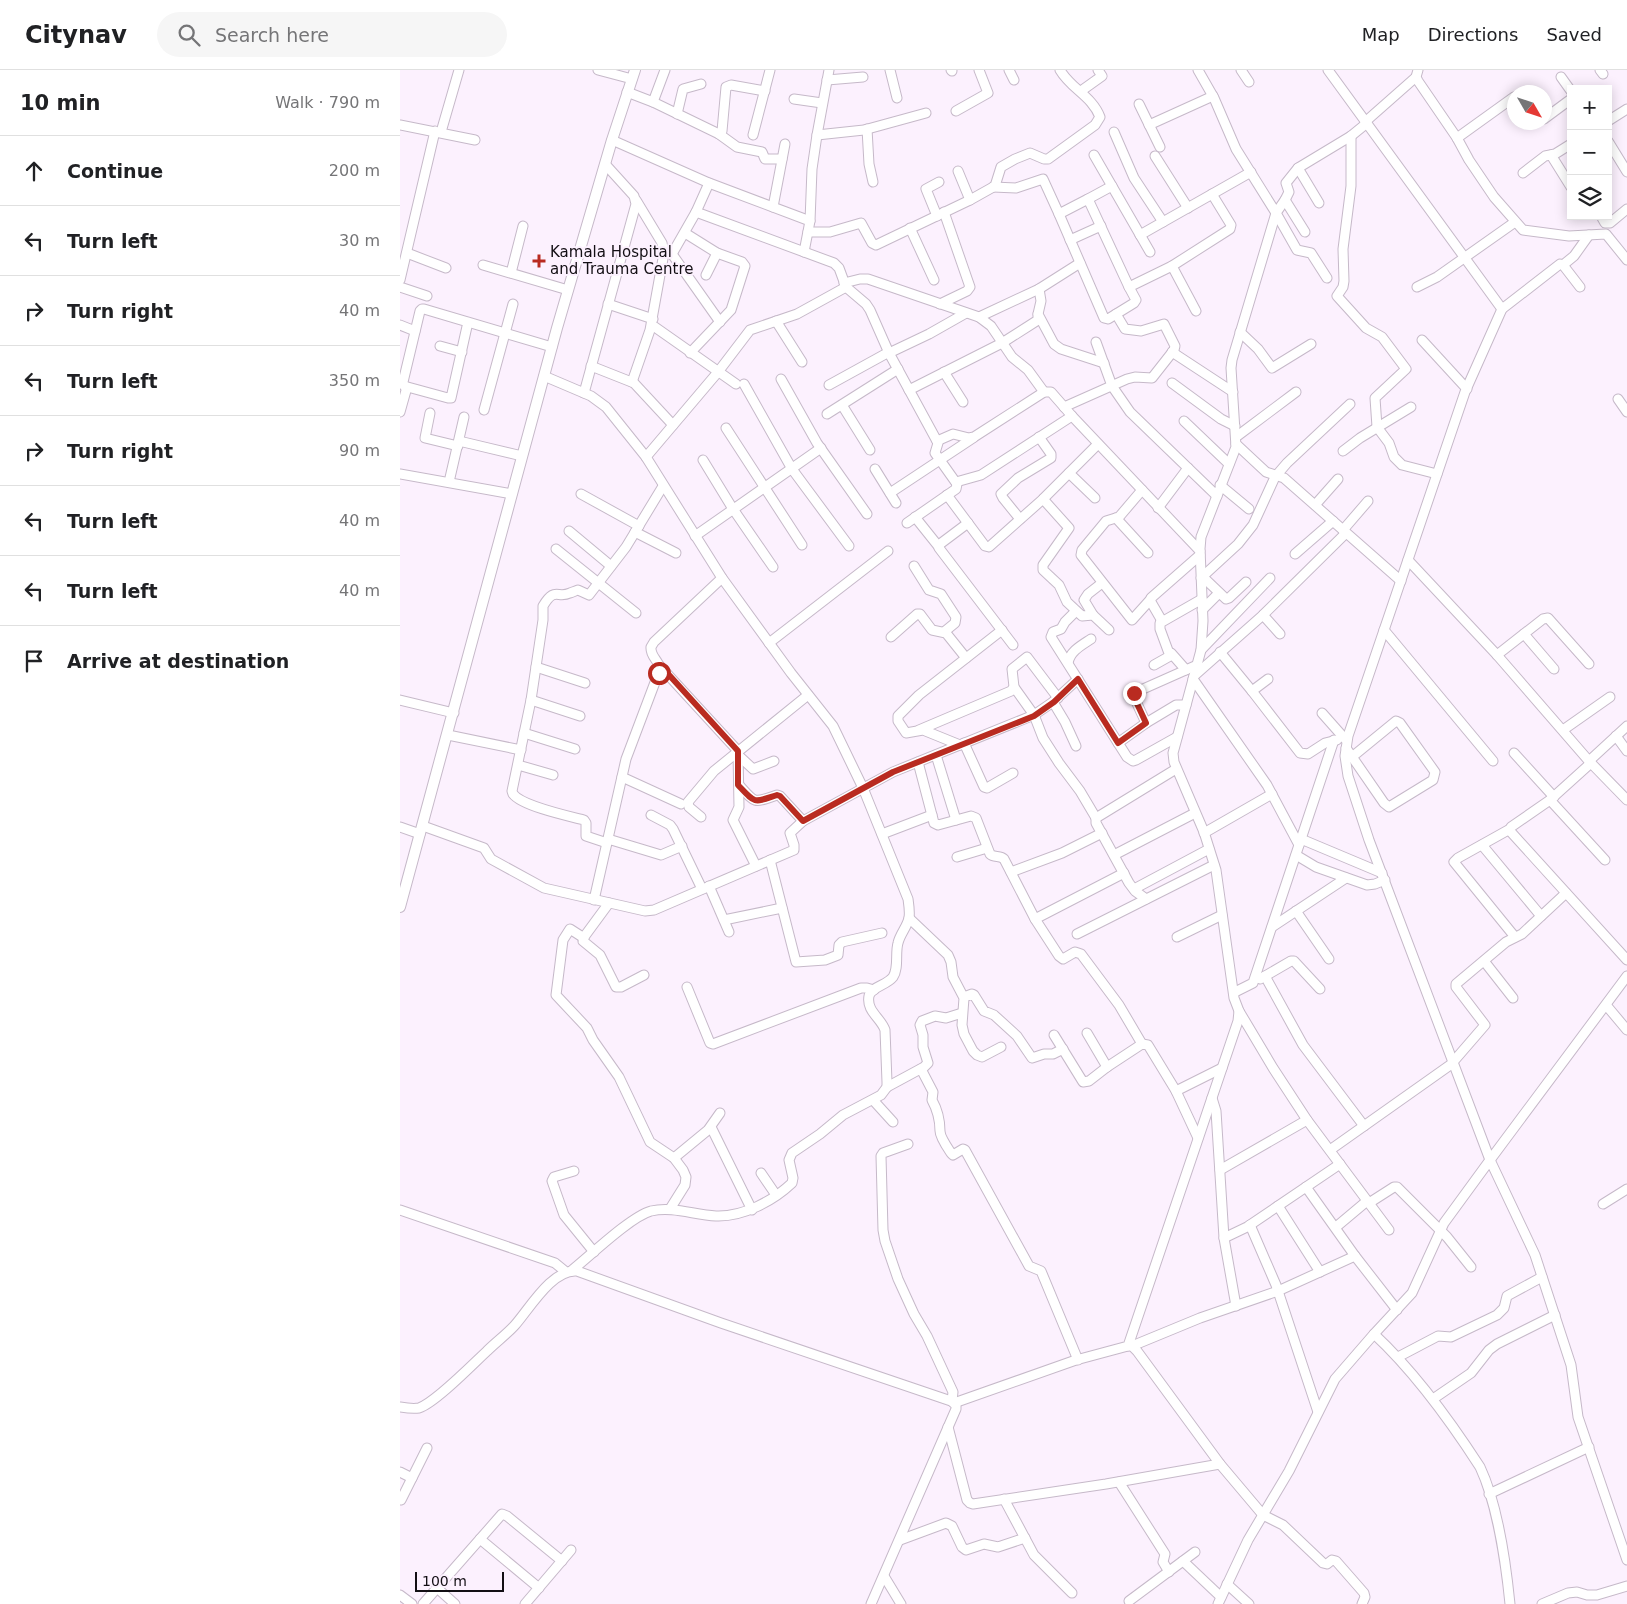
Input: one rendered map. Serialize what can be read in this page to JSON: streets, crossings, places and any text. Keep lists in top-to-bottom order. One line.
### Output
{"places":{"health":["Kamala Hospital and Trauma Centre"]},"scale_bar":"100 m","north":"bottom right","page":{"header":"Citynav","search":"Search here","nav":["Map","Directions","Saved"],"heading":["10 min","Walk · 790 m"],"map_buttons":["+","−"],"list":[["Continue","200 m"],["Turn left","30 m"],["Turn right","40 m"],["Turn left","350 m"],["Turn right","90 m"],["Turn left","40 m"],["Turn left","40 m"],"Arrive at destination"],"scale":"100 m"}}
